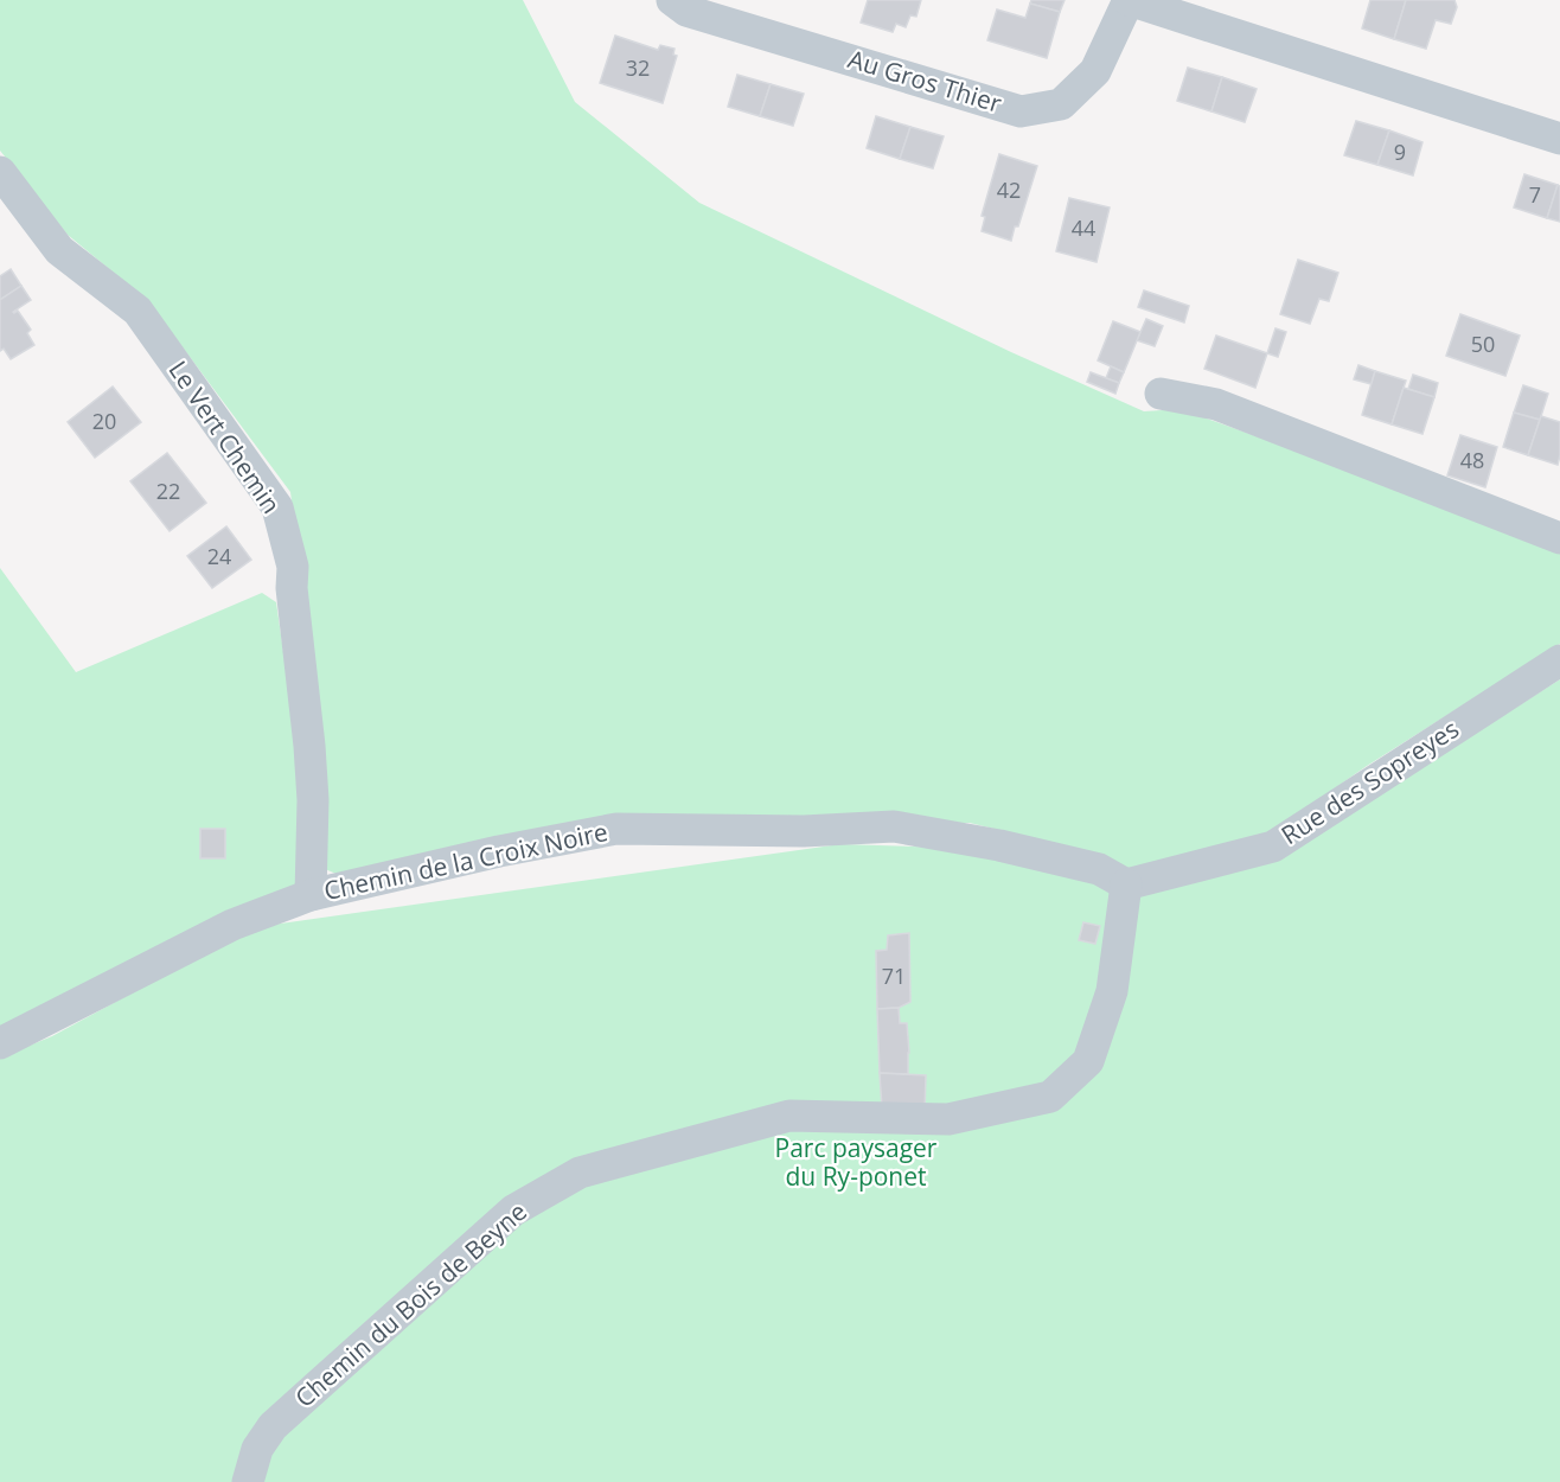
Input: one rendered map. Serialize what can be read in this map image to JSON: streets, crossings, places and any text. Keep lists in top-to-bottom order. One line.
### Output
{"streets":{"street":["Au Gros Thier","Le Vert Chemin","Rue des Sopreyes","Chemin de la Croix Noire","Chemin du Bois de Beyne"]},"crossings":[["Le Vert Chemin","Chemin de la Croix Noire"],["Rue des Sopreyes","Chemin de la Croix Noire"],["Rue des Sopreyes","Chemin du Bois de Beyne"],["Chemin de la Croix Noire","Chemin du Bois de Beyne"]],"parks":["Parc paysager du Ry-ponet"],"house_numbers":["32","9","42","7","44","50","20","48","22","24","71"]}
